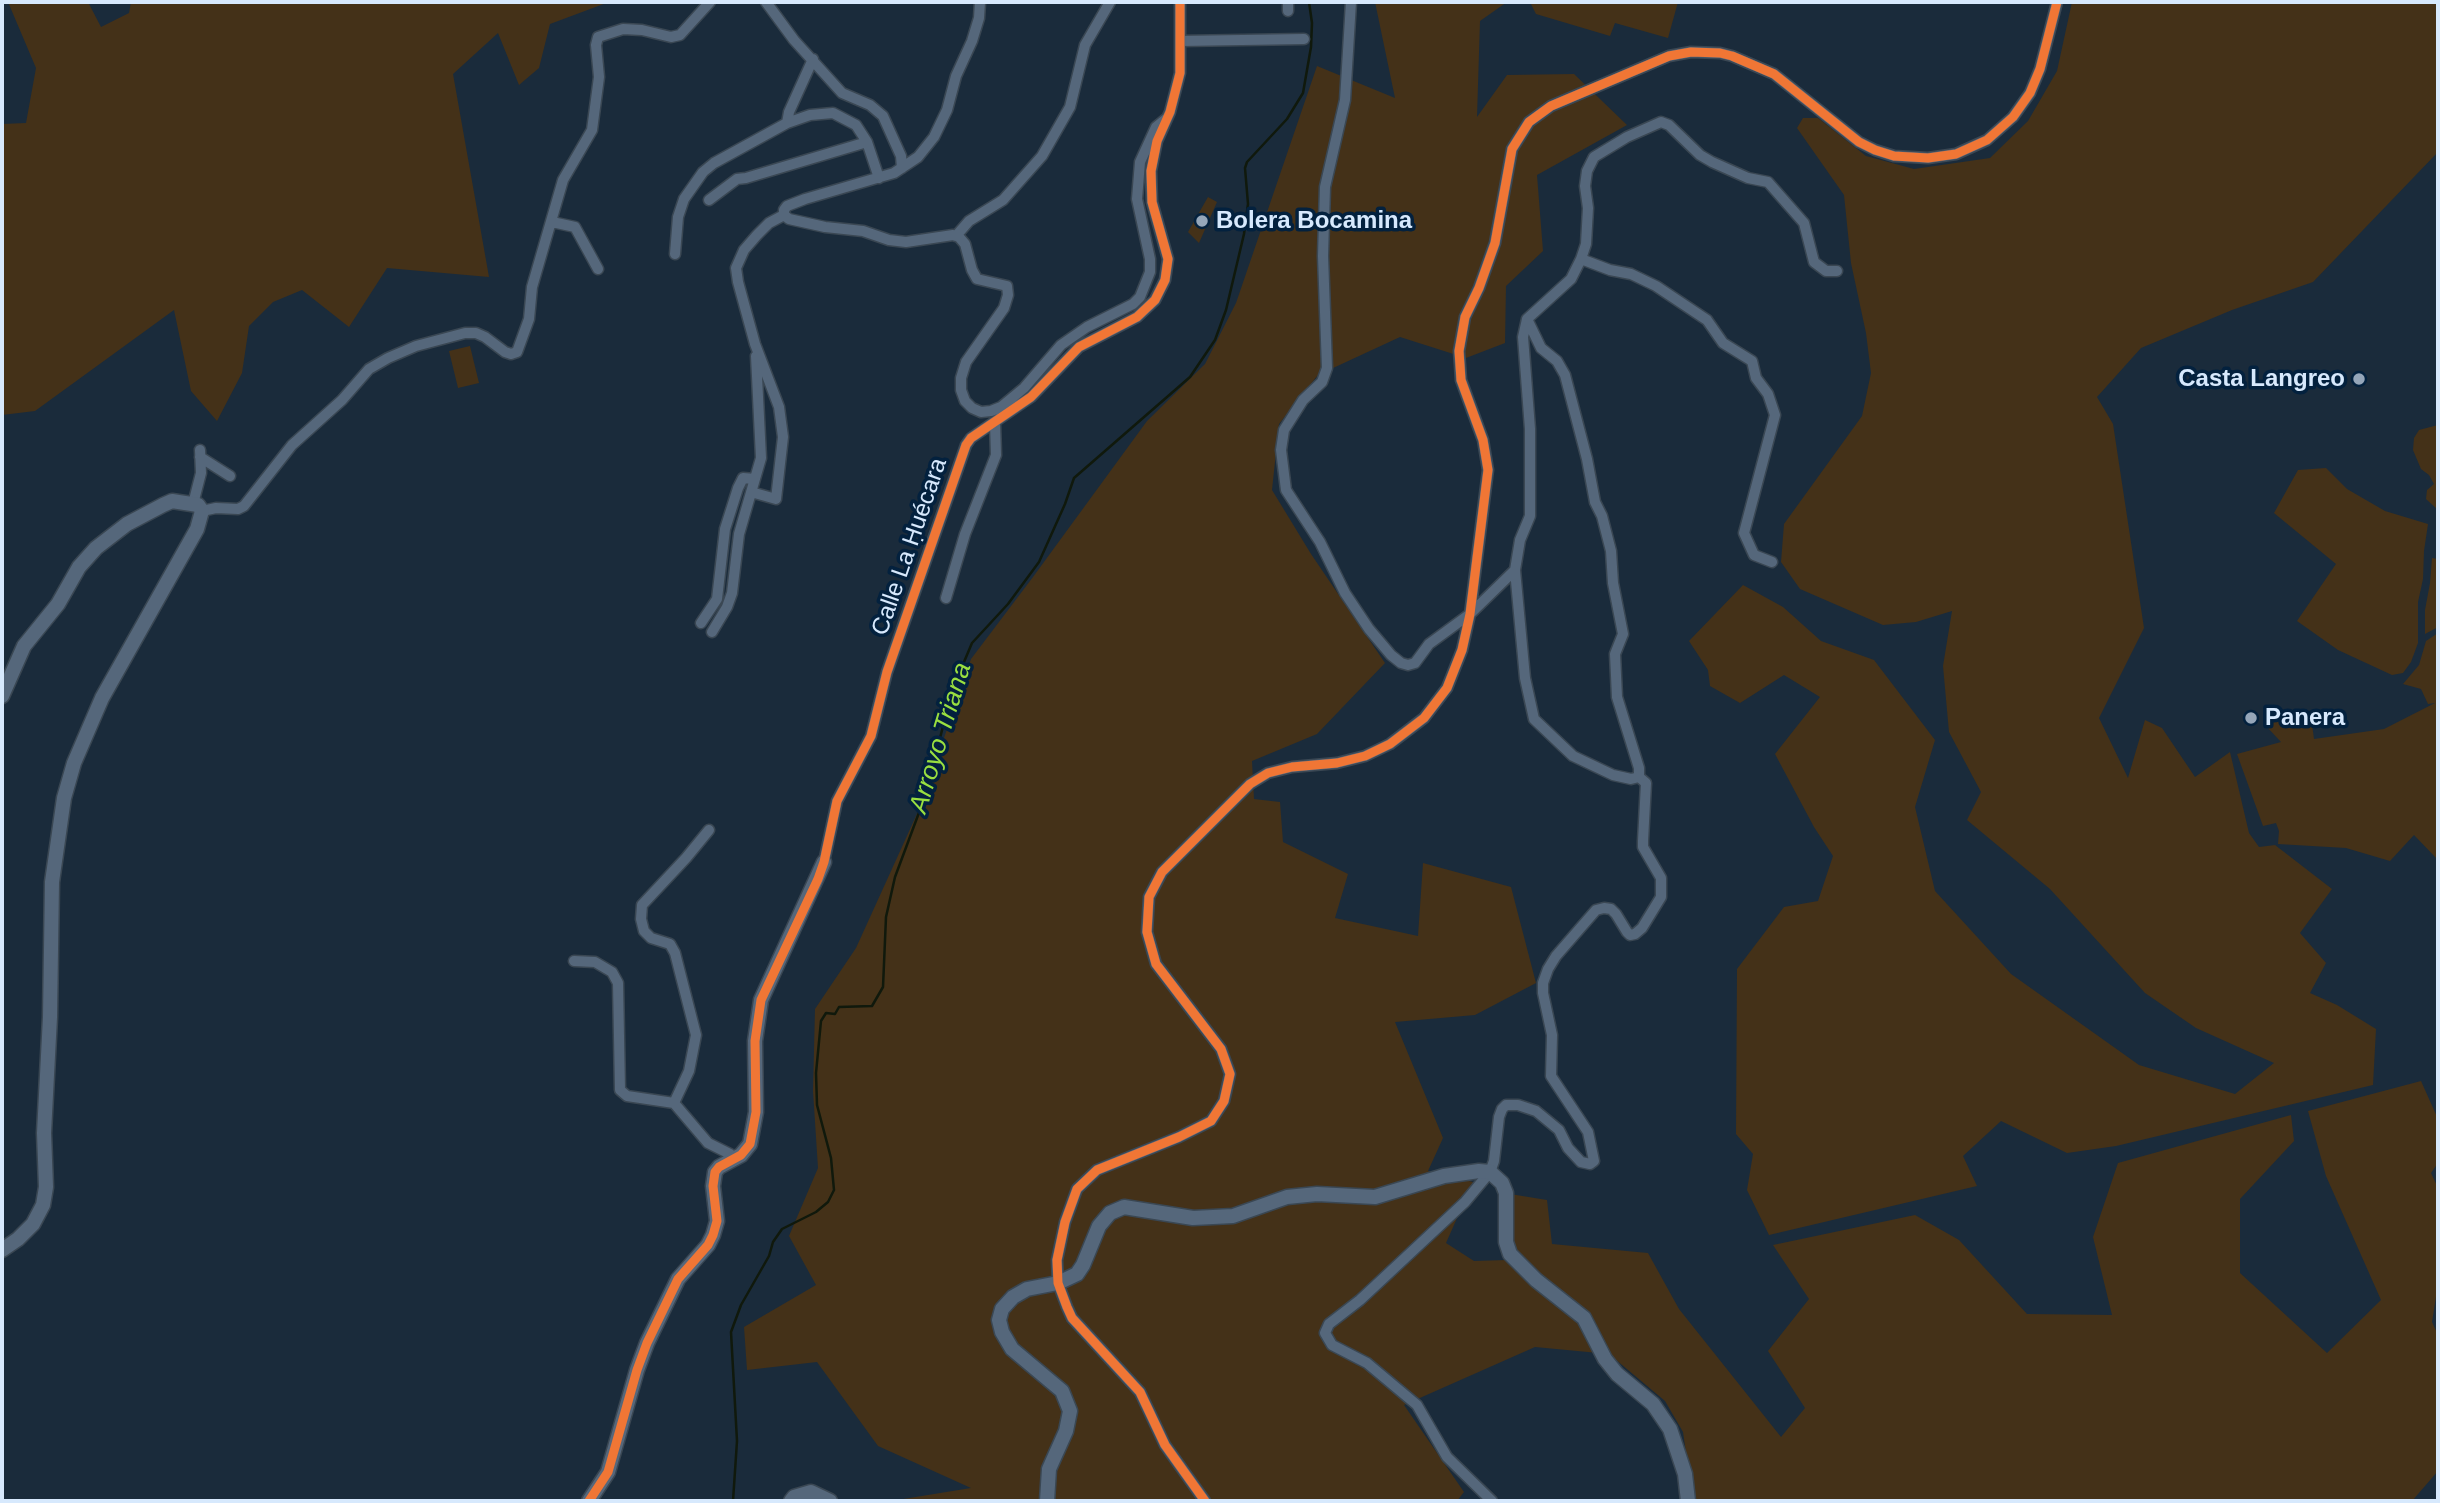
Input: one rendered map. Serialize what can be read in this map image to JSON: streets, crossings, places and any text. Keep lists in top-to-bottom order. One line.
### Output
{"streets":{"street":["Calle La Ḥuécara"]},"water":["Arroyo Triana"],"places":["Bolera Bocamina","Casta Langreo","Panera"]}
